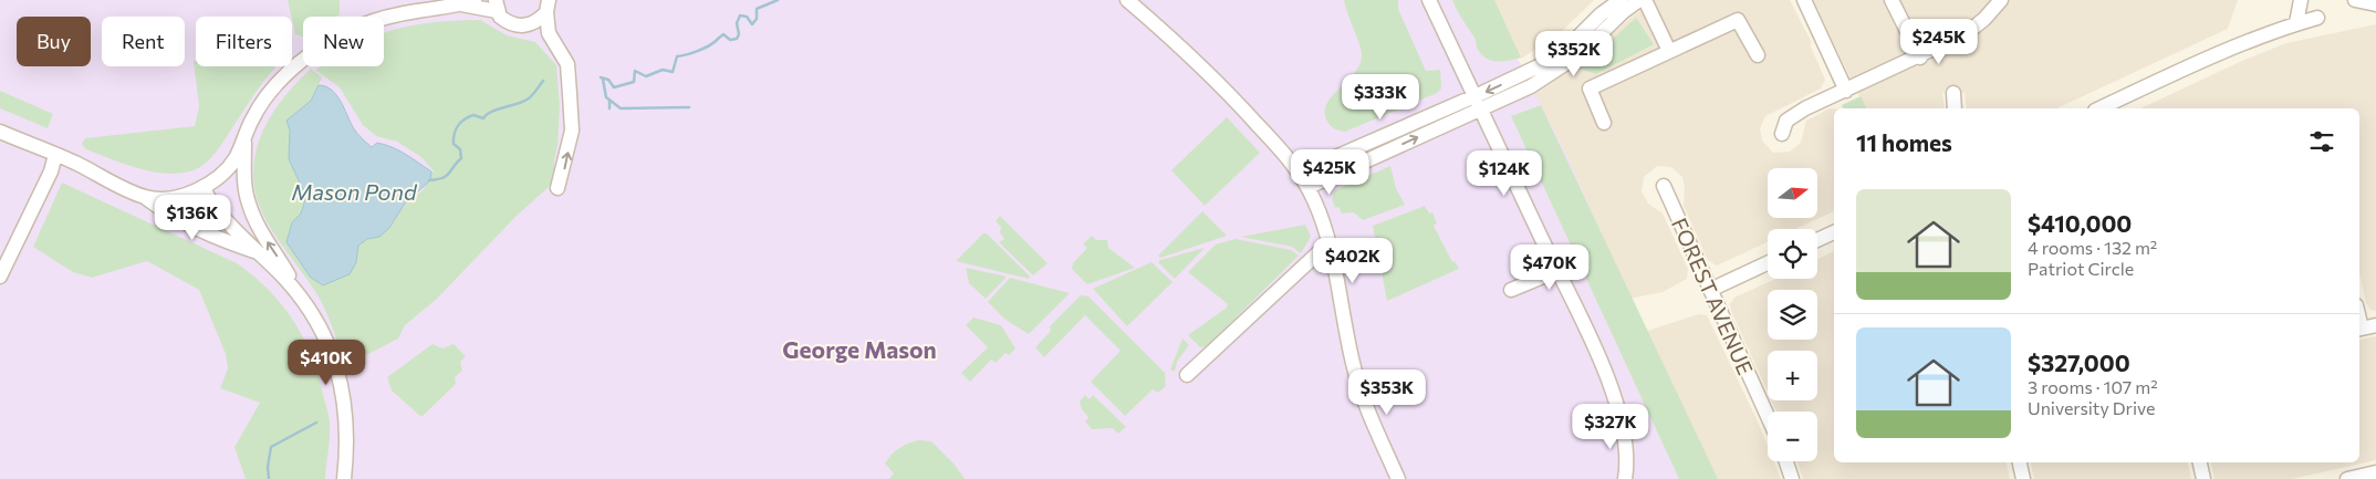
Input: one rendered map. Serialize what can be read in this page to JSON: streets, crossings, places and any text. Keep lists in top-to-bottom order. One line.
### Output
{"streets":{"street":["FOREST AVENUE"]},"districts":["George Mason"],"water":["Mason Pond"],"north":"right","page":{"chip":["Buy","Rent","Filters","New"],"price":["$245K","$352K","$333K","$425K","$124K","$136K","$402K","$470K","$410K","$353K","$327K"],"heading":"11 homes","map_buttons":["+","−"],"list":[{"name":"$410,000","note":"4 rooms · 132 m² · Patriot Circle"},{"name":"$327,000","note":"3 rooms · 107 m² · University Drive"}]}}
